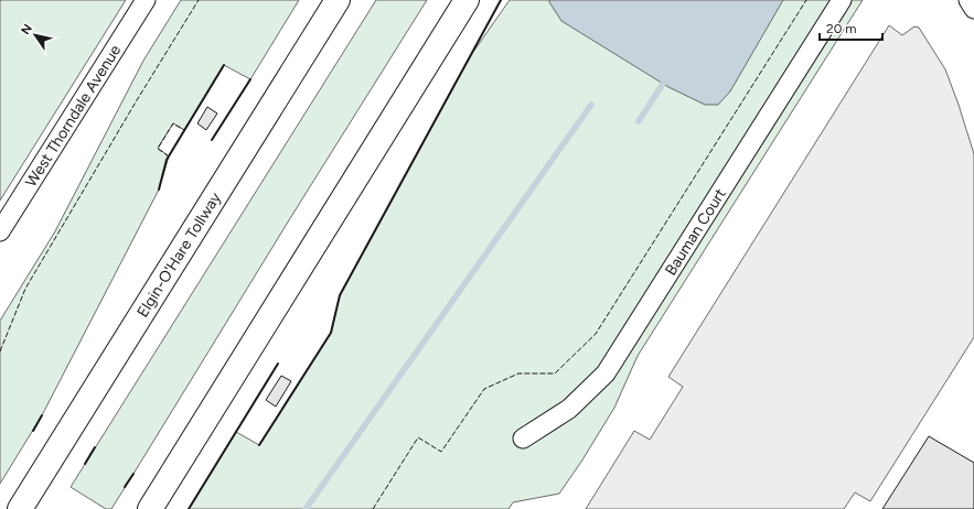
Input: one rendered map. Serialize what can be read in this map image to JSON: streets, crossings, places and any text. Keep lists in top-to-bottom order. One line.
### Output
{"streets":{"highway":["Elgin-O'Hare Tollway"],"street":["West Thorndale Avenue","Bauman Court"]},"scale_bar":"20 m","north":"top left"}
